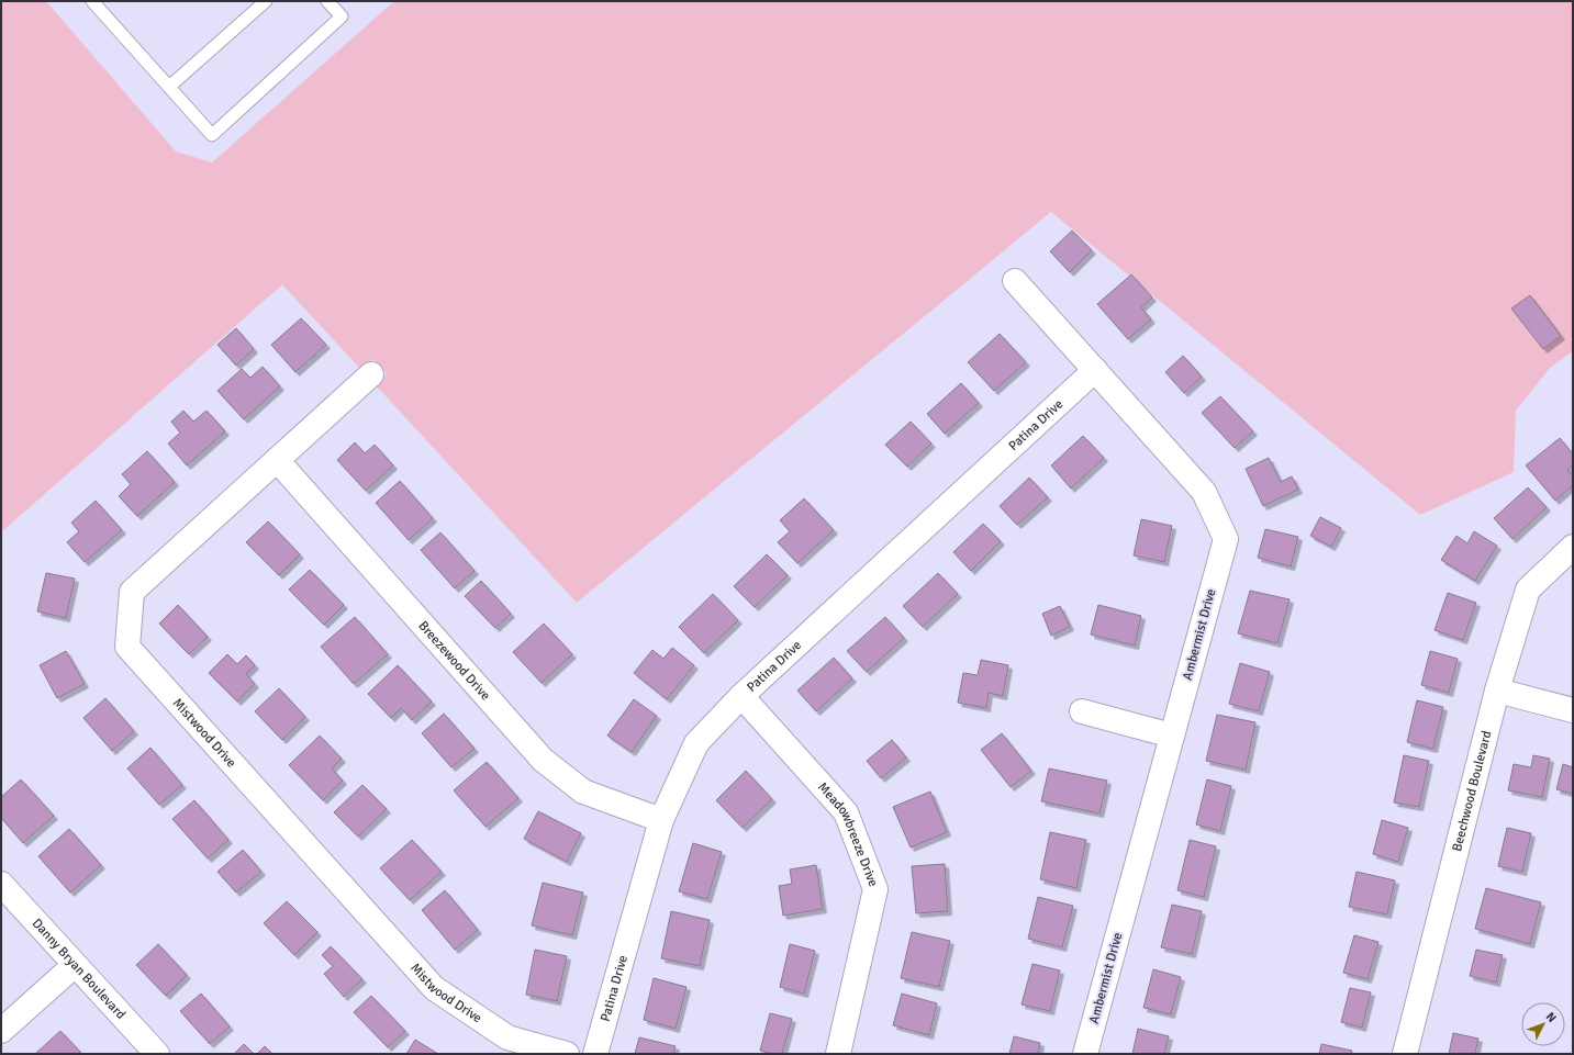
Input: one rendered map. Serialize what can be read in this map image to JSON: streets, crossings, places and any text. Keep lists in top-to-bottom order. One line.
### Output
{"streets":{"street":["Patina Drive","Ambermist Drive","Breezewood Drive","Mistwood Drive","Beechwood Boulevard","Meadowbreeze Drive","Danny Bryan Boulevard"]},"crossings":[["Patina Drive","Ambermist Drive"],["Patina Drive","Breezewood Drive"],["Patina Drive","Meadowbreeze Drive"],["Breezewood Drive","Mistwood Drive"]],"north":"top right"}
